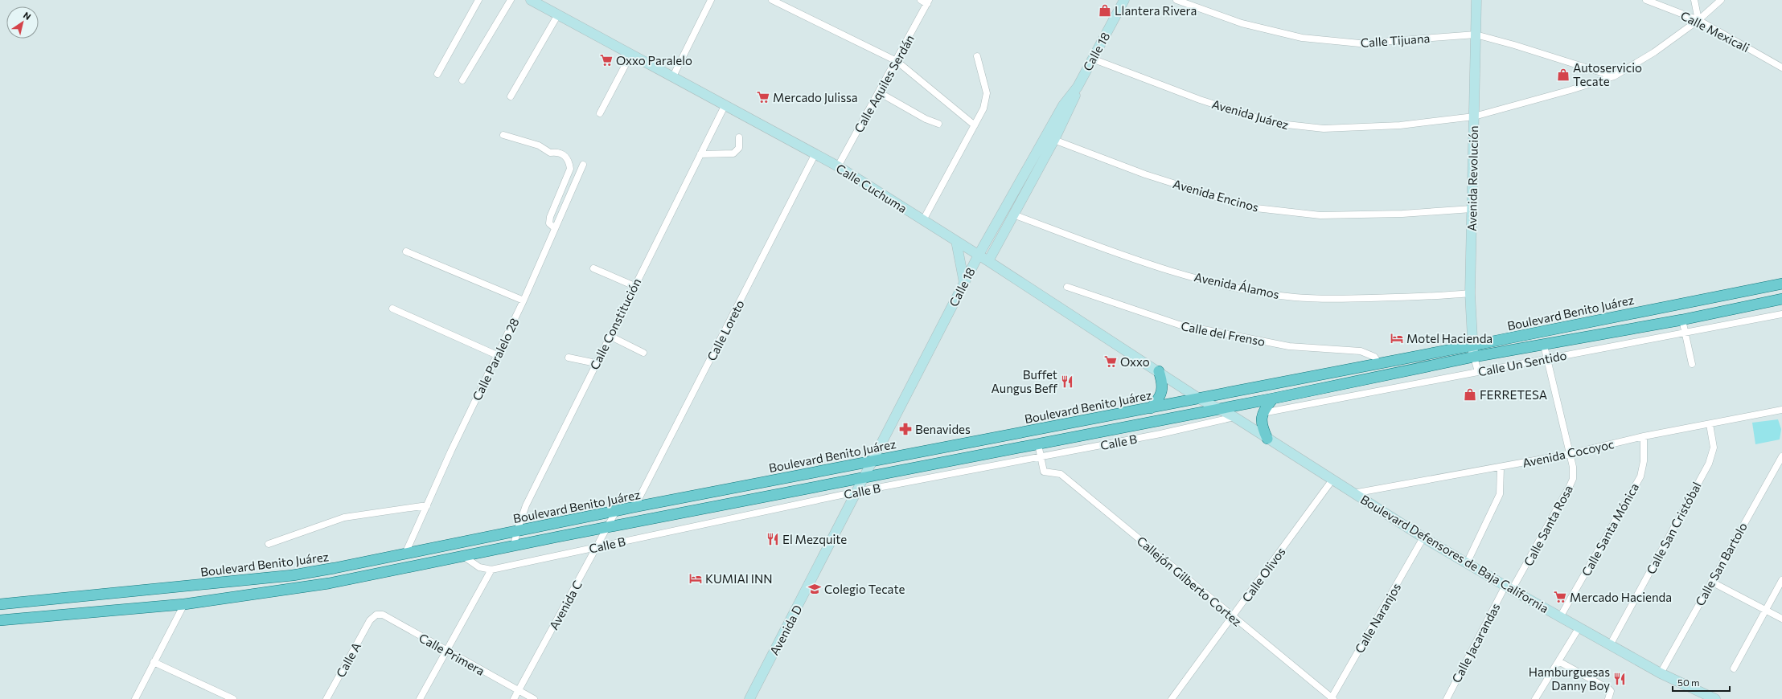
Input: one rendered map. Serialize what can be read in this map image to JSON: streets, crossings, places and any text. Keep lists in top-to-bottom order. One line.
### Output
{"streets":{"main road":["Boulevard Benito Juárez"],"street":["Calle Mexicali","Calle Tijuana","Calle 18","Calle Aquiles Serdán","Avenida Juárez","Avenida Revolución","Calle Cuchuma","Avenida Encinos","Avenida Álamos","Calle Constitución","Calle Loreto","Calle del Frenso","Calle Paralelo 28","Calle Un Sentido","Calle B","Avenida Cocoyoc","Calle Santa Rosa","Calle San Cristóbal","Calle Santa Mónica","Boulevard Defensores de Baja California","Calle San Bartolo","Calle Olivos","Callejón Gilberto Cortez","Avenida C","Calle Naranjos","Avenida D","Calle Jacarandas","Calle Primera","Calle A"]},"crossings":[["Calle Mexicali","Avenida Juárez"],["Calle Tijuana","Avenida Juárez"],["Calle Tijuana","Avenida Revolución"],["Calle 18","Avenida Juárez"],["Calle 18","Calle Cuchuma"],["Calle 18","Avenida Encinos"],["Calle 18","Avenida Álamos"],["Calle 18","Boulevard Benito Juárez"],["Calle 18","Calle B"],["Calle 18","Avenida D"],["Calle Aquiles Serdán","Calle Cuchuma"],["Avenida Juárez","Avenida Revolución"],["Avenida Revolución","Avenida Encinos"],["Avenida Revolución","Avenida Álamos"],["Avenida Revolución","Boulevard Benito Juárez"],["Calle Cuchuma","Boulevard Benito Juárez"],["Calle Cuchuma","Calle Constitución"],["Calle Cuchuma","Calle Loreto"],["Calle Cuchuma","Boulevard Defensores de Baja California"],["Boulevard Benito Juárez","Calle Constitución"],["Boulevard Benito Juárez","Calle Loreto"],["Boulevard Benito Juárez","Calle del Frenso"],["Boulevard Benito Juárez","Calle Paralelo 28"],["Boulevard Benito Juárez","Calle B"],["Boulevard Benito Juárez","Calle Santa Rosa"],["Boulevard Benito Juárez","Boulevard Defensores de Baja California"],["Boulevard Benito Juárez","Avenida C"],["Calle Un Sentido","Calle Santa Rosa"],["Calle B","Boulevard Defensores de Baja California"],["Calle B","Callejón Gilberto Cortez"],["Calle B","Avenida C"],["Calle B","Avenida D"],["Avenida Cocoyoc","Calle Santa Rosa"],["Avenida Cocoyoc","Calle San Cristóbal"],["Avenida Cocoyoc","Calle Santa Mónica"],["Avenida Cocoyoc","Boulevard Defensores de Baja California"],["Calle Santa Rosa","Boulevard Defensores de Baja California"],["Calle Santa Rosa","Calle Jacarandas"],["Calle San Cristóbal","Boulevard Defensores de Baja California"],["Calle Santa Mónica","Boulevard Defensores de Baja California"],["Boulevard Defensores de Baja California","Calle San Bartolo"],["Boulevard Defensores de Baja California","Calle Olivos"],["Boulevard Defensores de Baja California","Calle Naranjos"],["Boulevard Defensores de Baja California","Calle Jacarandas"],["Calle Olivos","Callejón Gilberto Cortez"],["Callejón Gilberto Cortez","Calle Naranjos"],["Avenida C","Calle Primera"],["Calle Primera","Calle A"]],"places":{"shop":["Llantera Rivera","Autoservicio Tecate","FERRETESA"],"supermarket":["Oxxo Paralelo","Mercado Julissa","Oxxo","Mercado Hacienda"],"hotel":["Motel Hacienda","KUMIAI INN"],"restaurant":["Buffet Aungus Beff","El Mezquite","Hamburguesas Danny Boy"],"pharmacy":["Benavides"],"school or university":["Colegio Tecate"]},"scale_bar":"50 m","north":"top right"}
